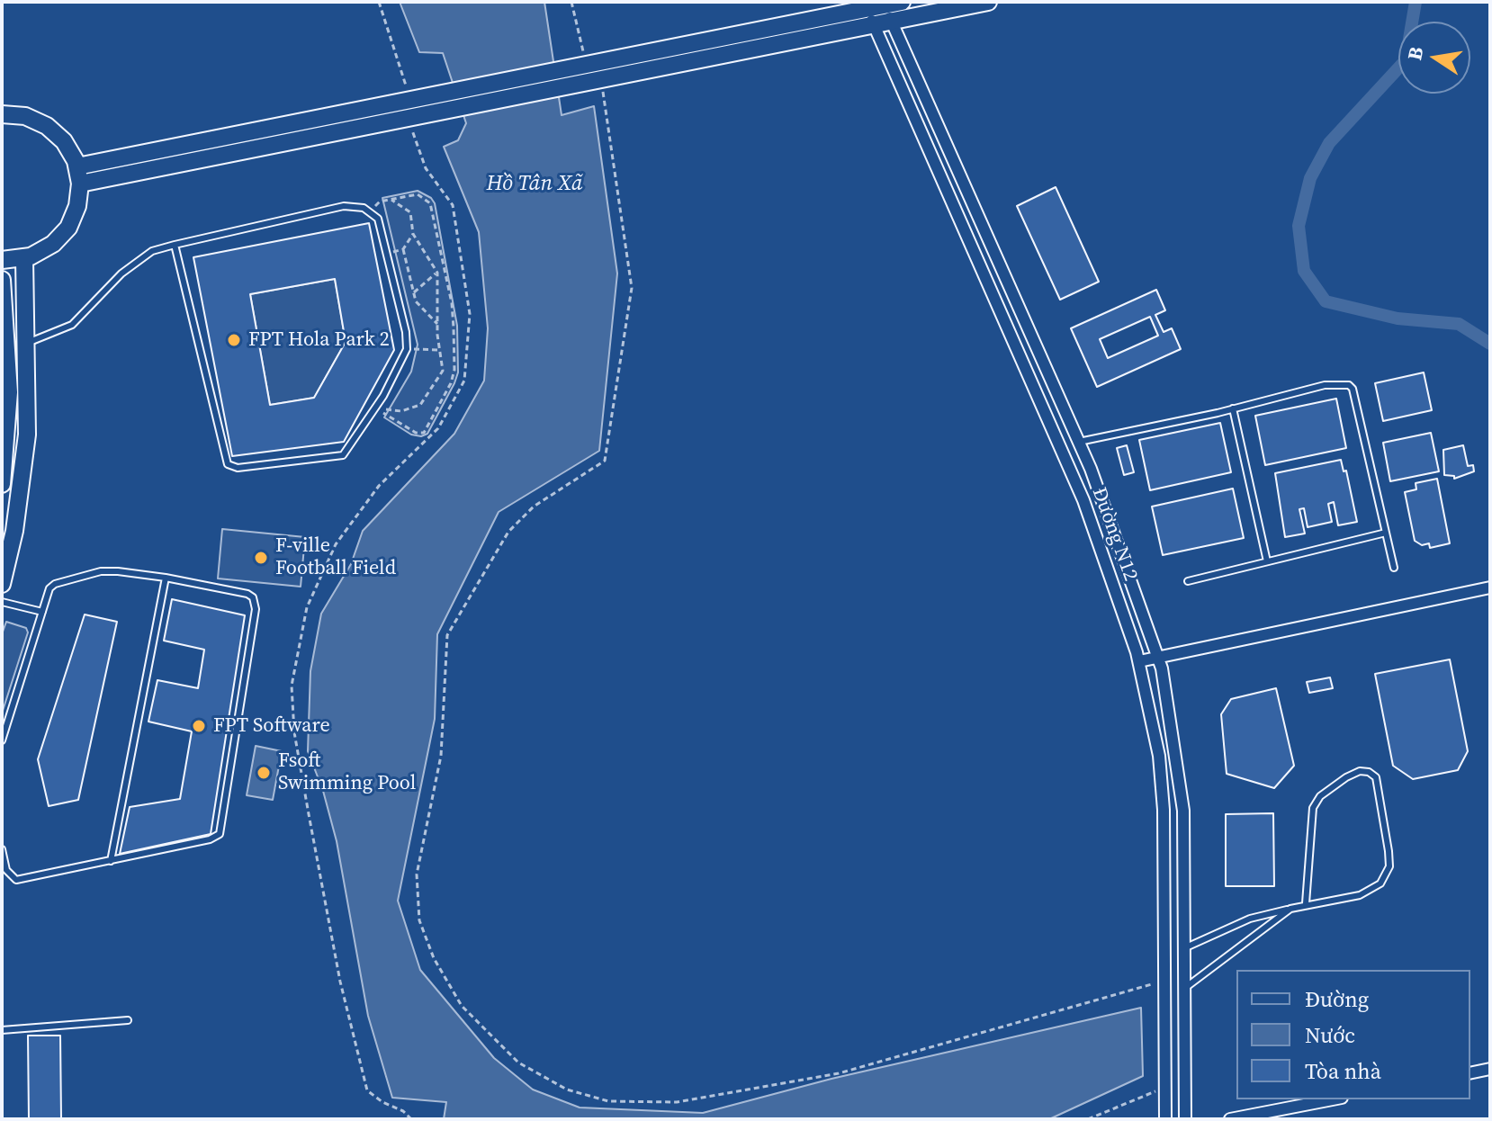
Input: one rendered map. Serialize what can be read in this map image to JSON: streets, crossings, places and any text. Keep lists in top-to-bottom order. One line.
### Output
{"streets":{"street":["Đường N12"]},"water":["Hồ Tân Xã"],"places":["FPT Hola Park 2","F-ville Football Field","FPT Software","Fsoft Swimming Pool"],"legend":["Đường","Nước","Tòa nhà"],"north":"left"}
